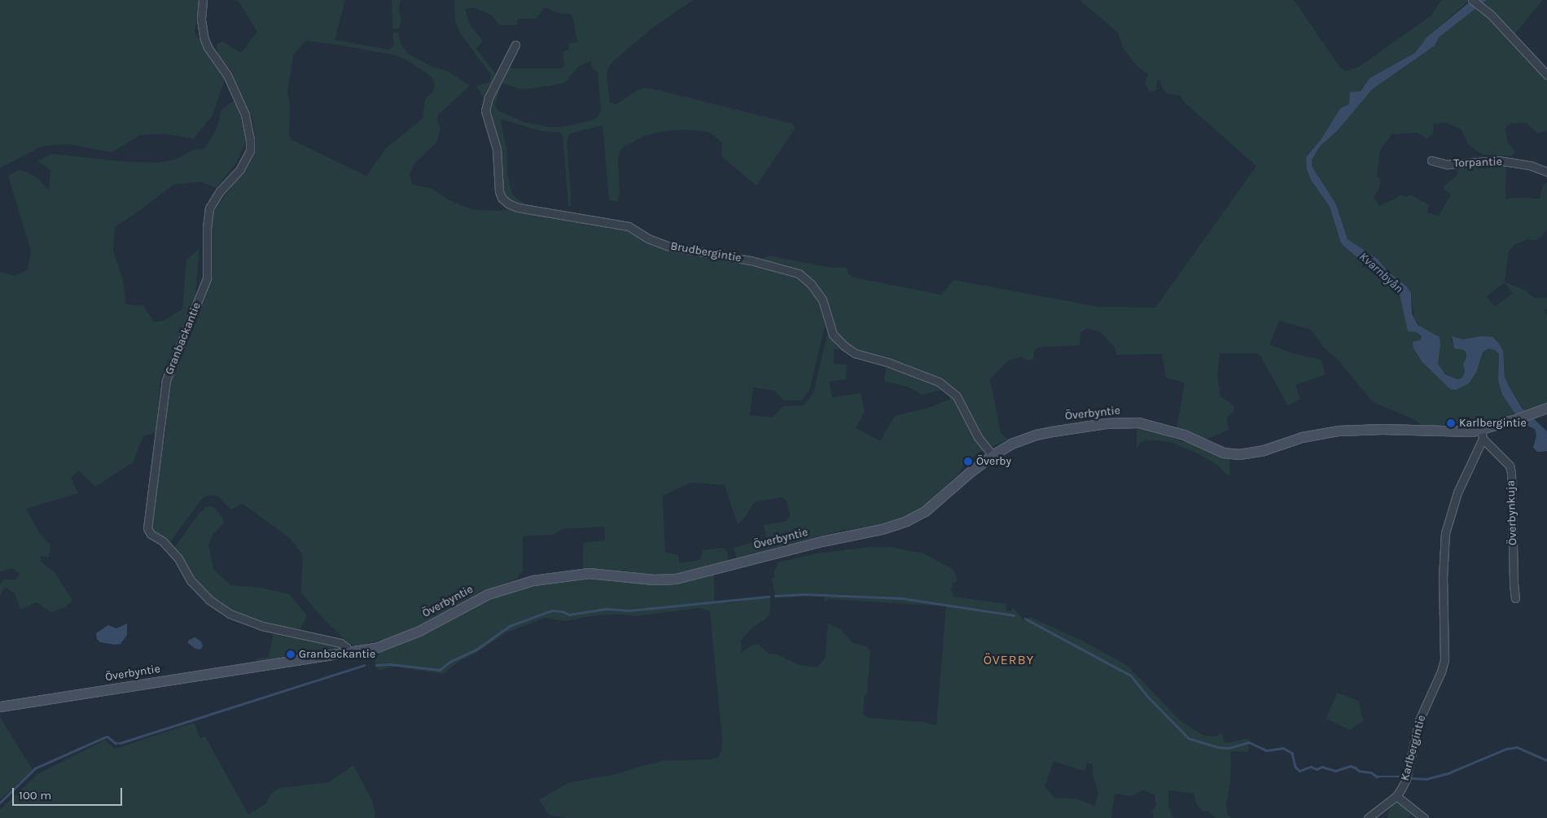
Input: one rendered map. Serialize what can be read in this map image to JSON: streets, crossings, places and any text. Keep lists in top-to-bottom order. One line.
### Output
{"streets":{"street":["Torpantie","Brudbergintie","Granbackantie","Överbyntie","Överbynkuja","Karlbergintie"]},"crossings":[["Brudbergintie","Överbyntie"],["Granbackantie","Överbyntie"],["Överbyntie","Överbynkuja"],["Överbyntie","Karlbergintie"],["Överbynkuja","Karlbergintie"]],"districts":["ÖVERBY"],"water":["Kvarnbyån"],"places":["Karlbergintie","Överby","Granbackantie"],"scale_bar":"100 m"}
